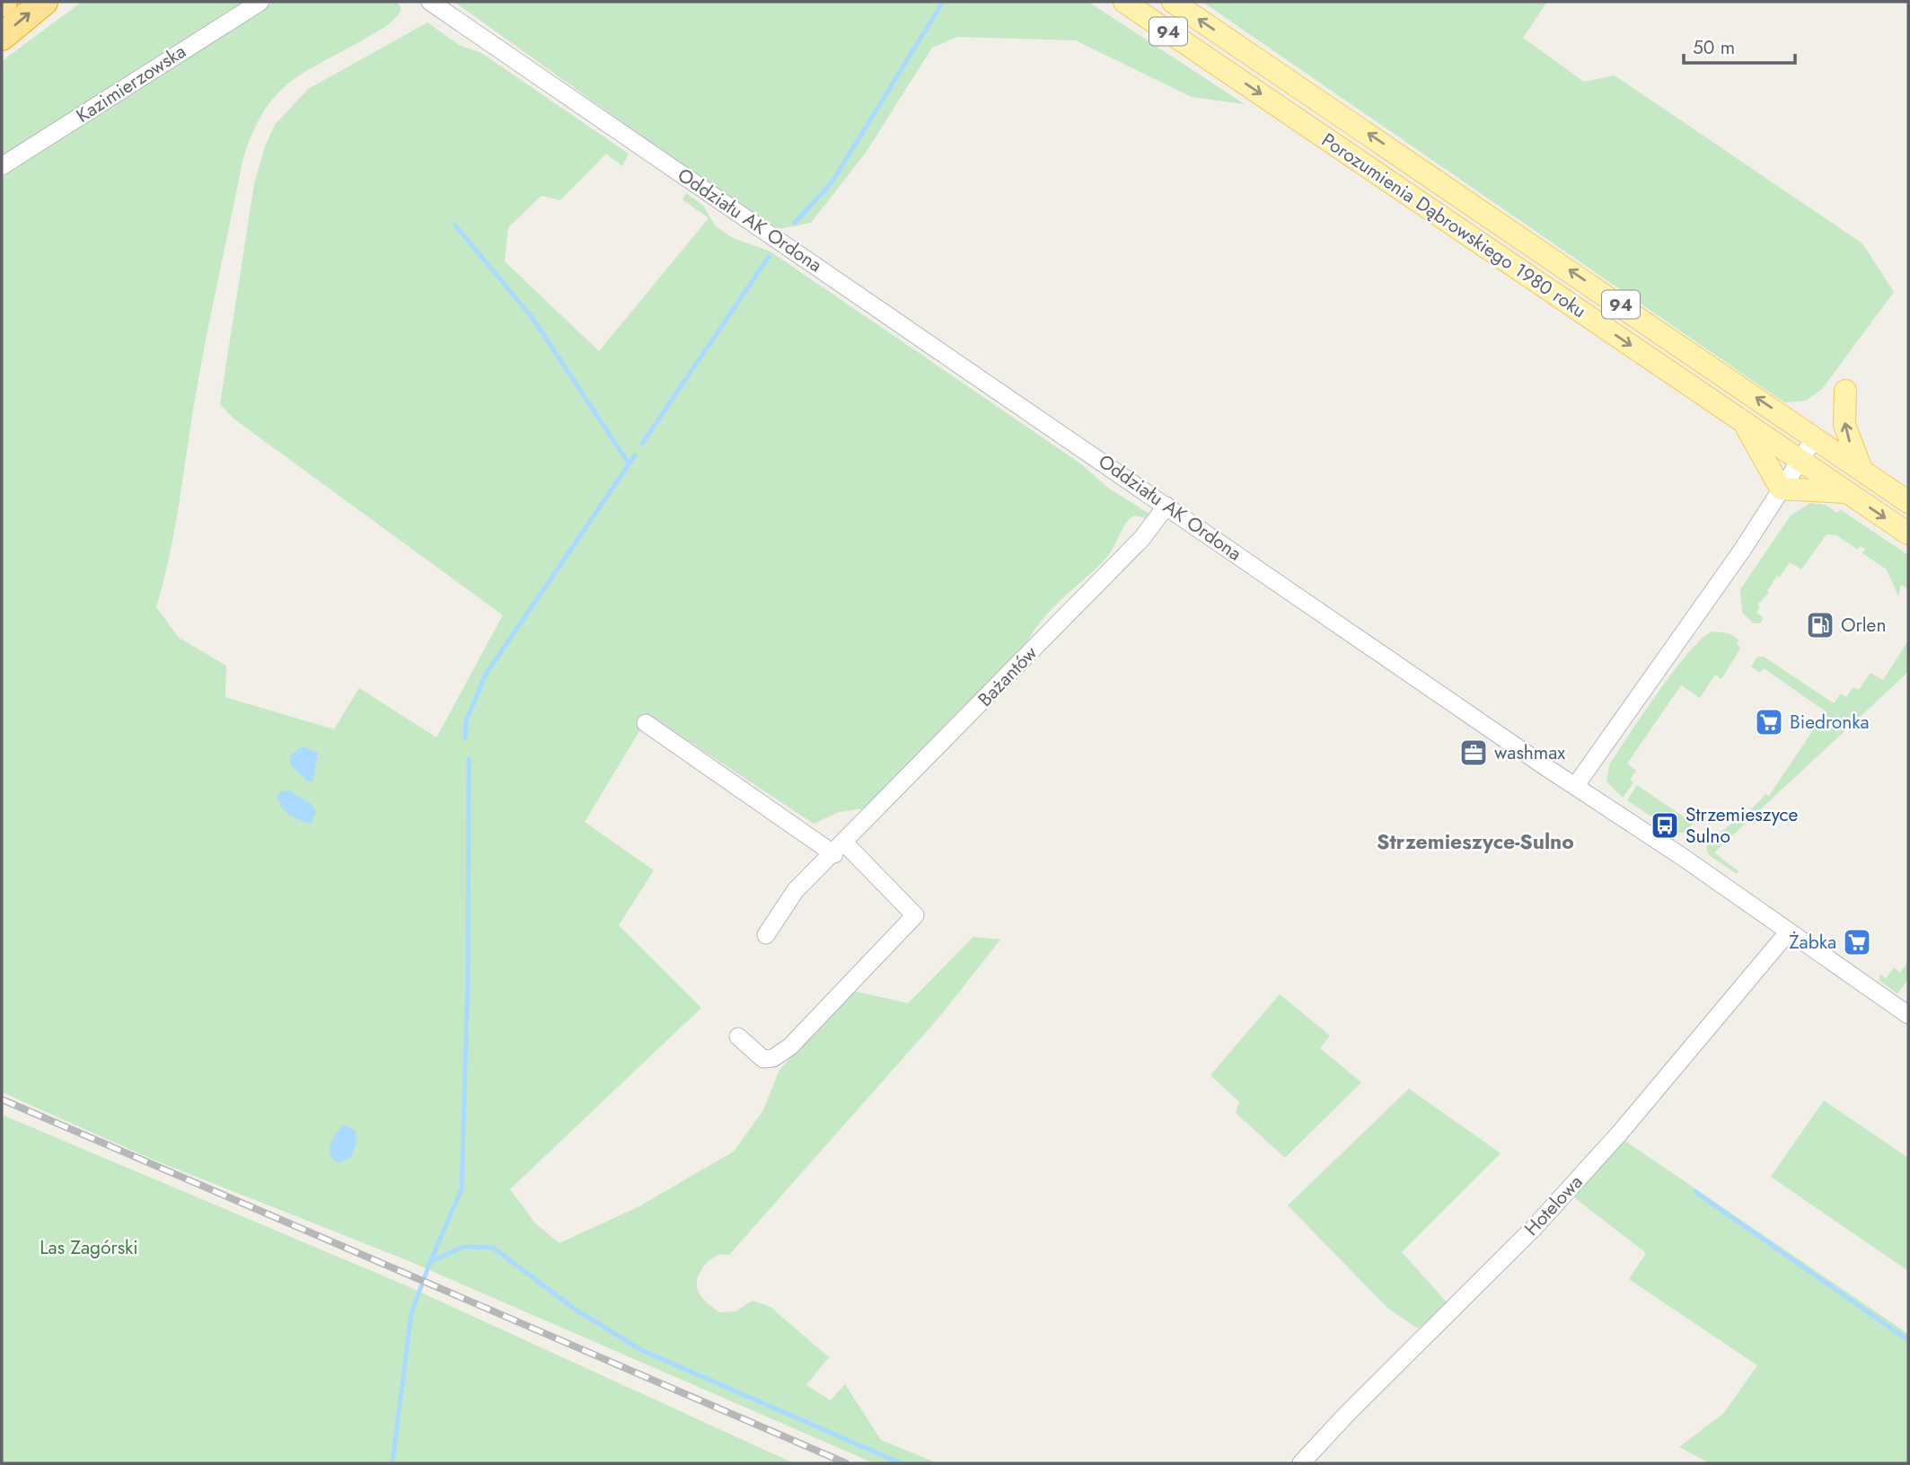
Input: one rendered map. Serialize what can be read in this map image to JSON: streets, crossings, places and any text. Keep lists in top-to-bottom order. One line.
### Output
{"streets":{"main road":["94","Porozumienia Dąbrowskiego 1980 roku"],"street":["Kazimierzowska","Oddziału AK Ordona","Bażantów","Hotelowa"]},"crossings":[["Oddziału AK Ordona","Bażantów"],["Oddziału AK Ordona","Hotelowa"]],"districts":["Strzemieszyce-Sulno"],"parks":["Las Zagórski"],"places":{"fuel station":["Orlen"],"supermarket":["Biedronka","Żabka"],"office":["washmax"],"bus stop":["Strzemieszyce Sulno"]},"scale_bar":"50 m"}
